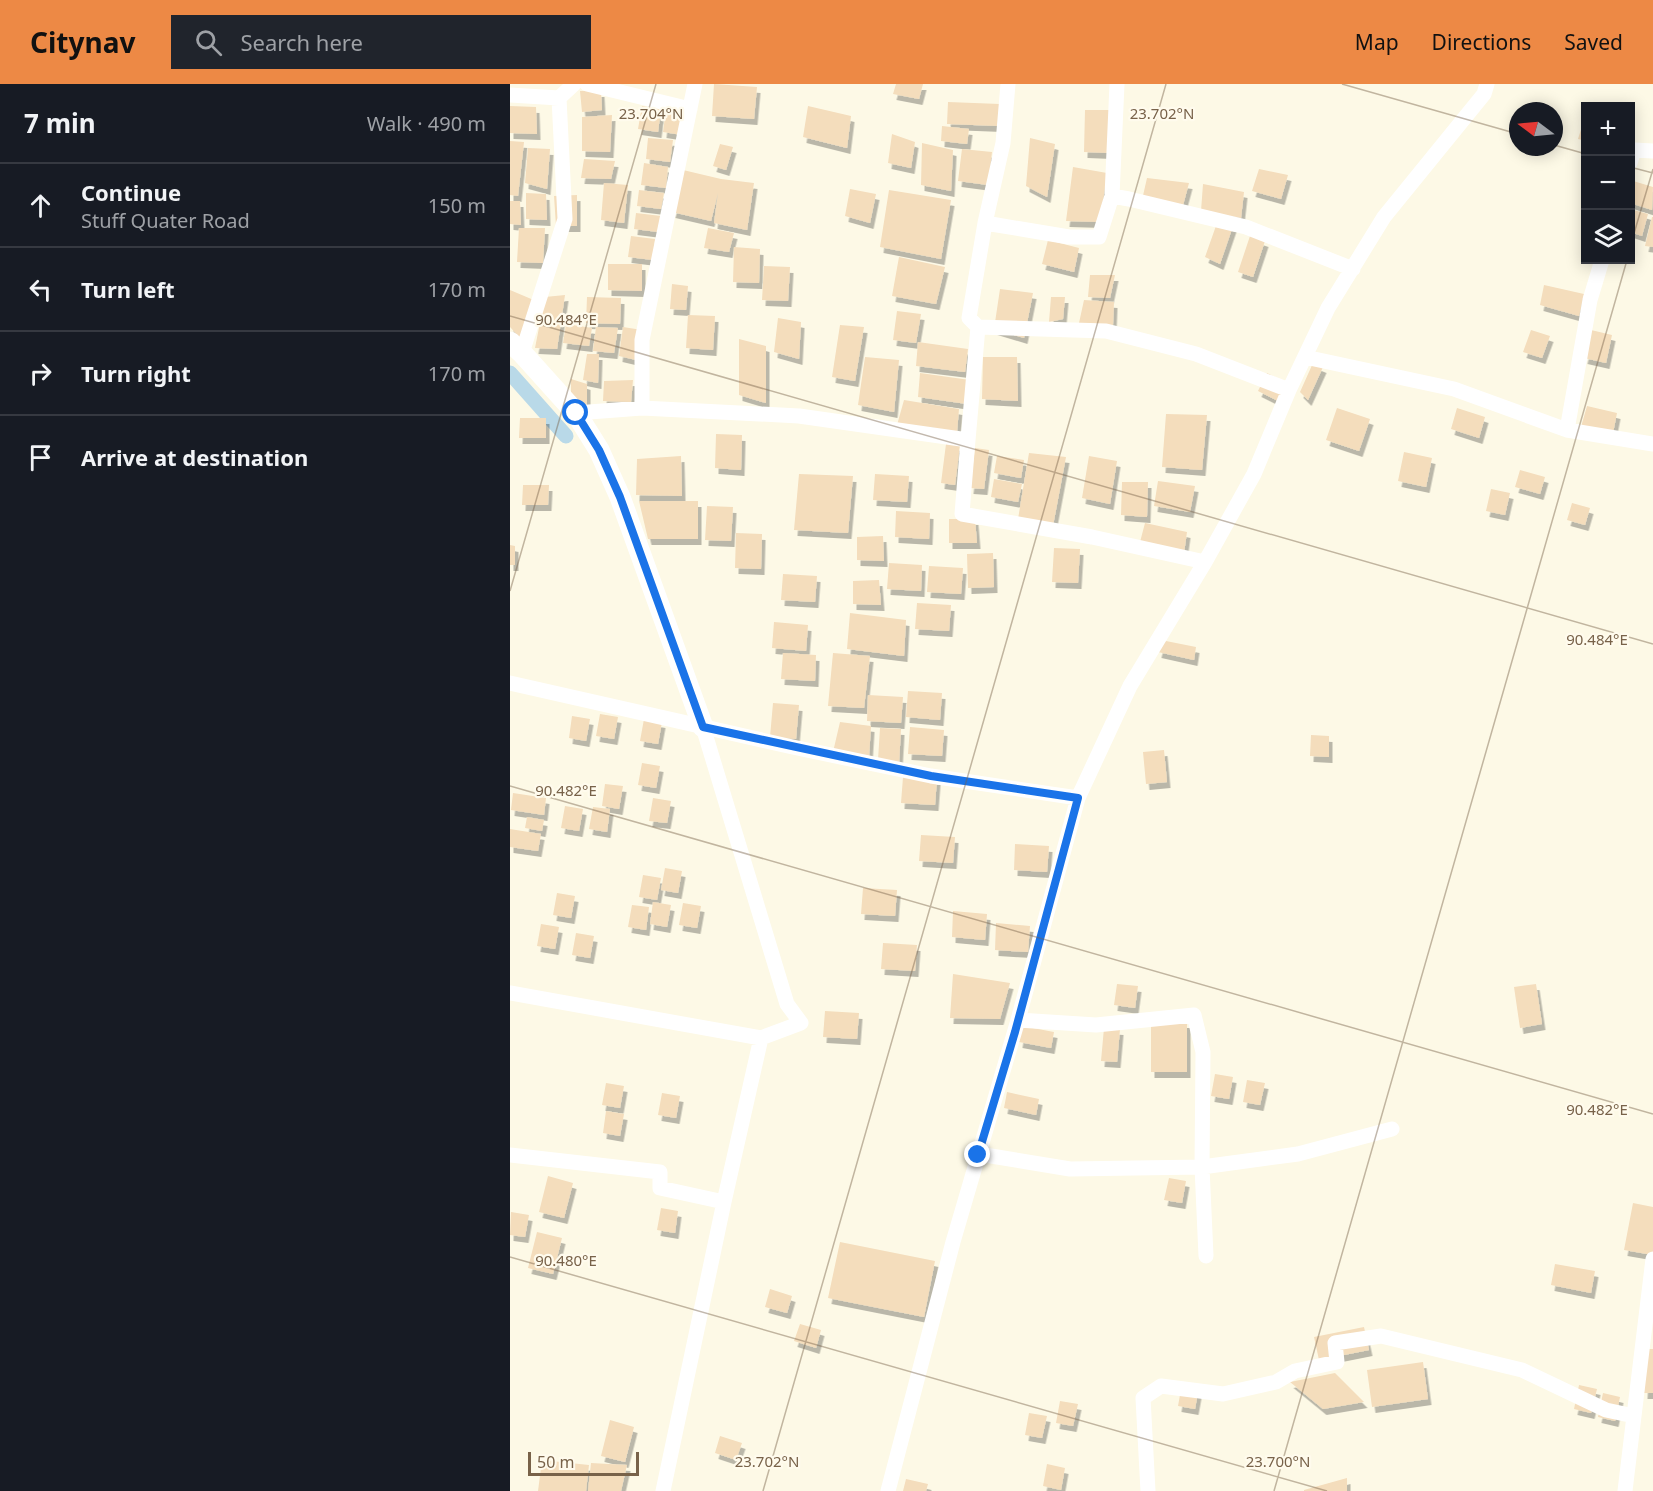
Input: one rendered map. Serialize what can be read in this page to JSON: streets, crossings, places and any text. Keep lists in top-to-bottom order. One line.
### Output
{"scale_bar":"50 m","north":"left","page":{"header":"Citynav","search":"Search here","nav":["Map","Directions","Saved"],"heading":["7 min","Walk · 490 m"],"map_buttons":["+","−"],"list":[["Continue","Stuff Quater Road","150 m"],["Turn left","170 m"],["Turn right","170 m"],"Arrive at destination"],"scale":"50 m"},"coordinates":["23.704°N","23.702°N","90.484°E","90.482°E","90.480°E","23.700°N"]}
